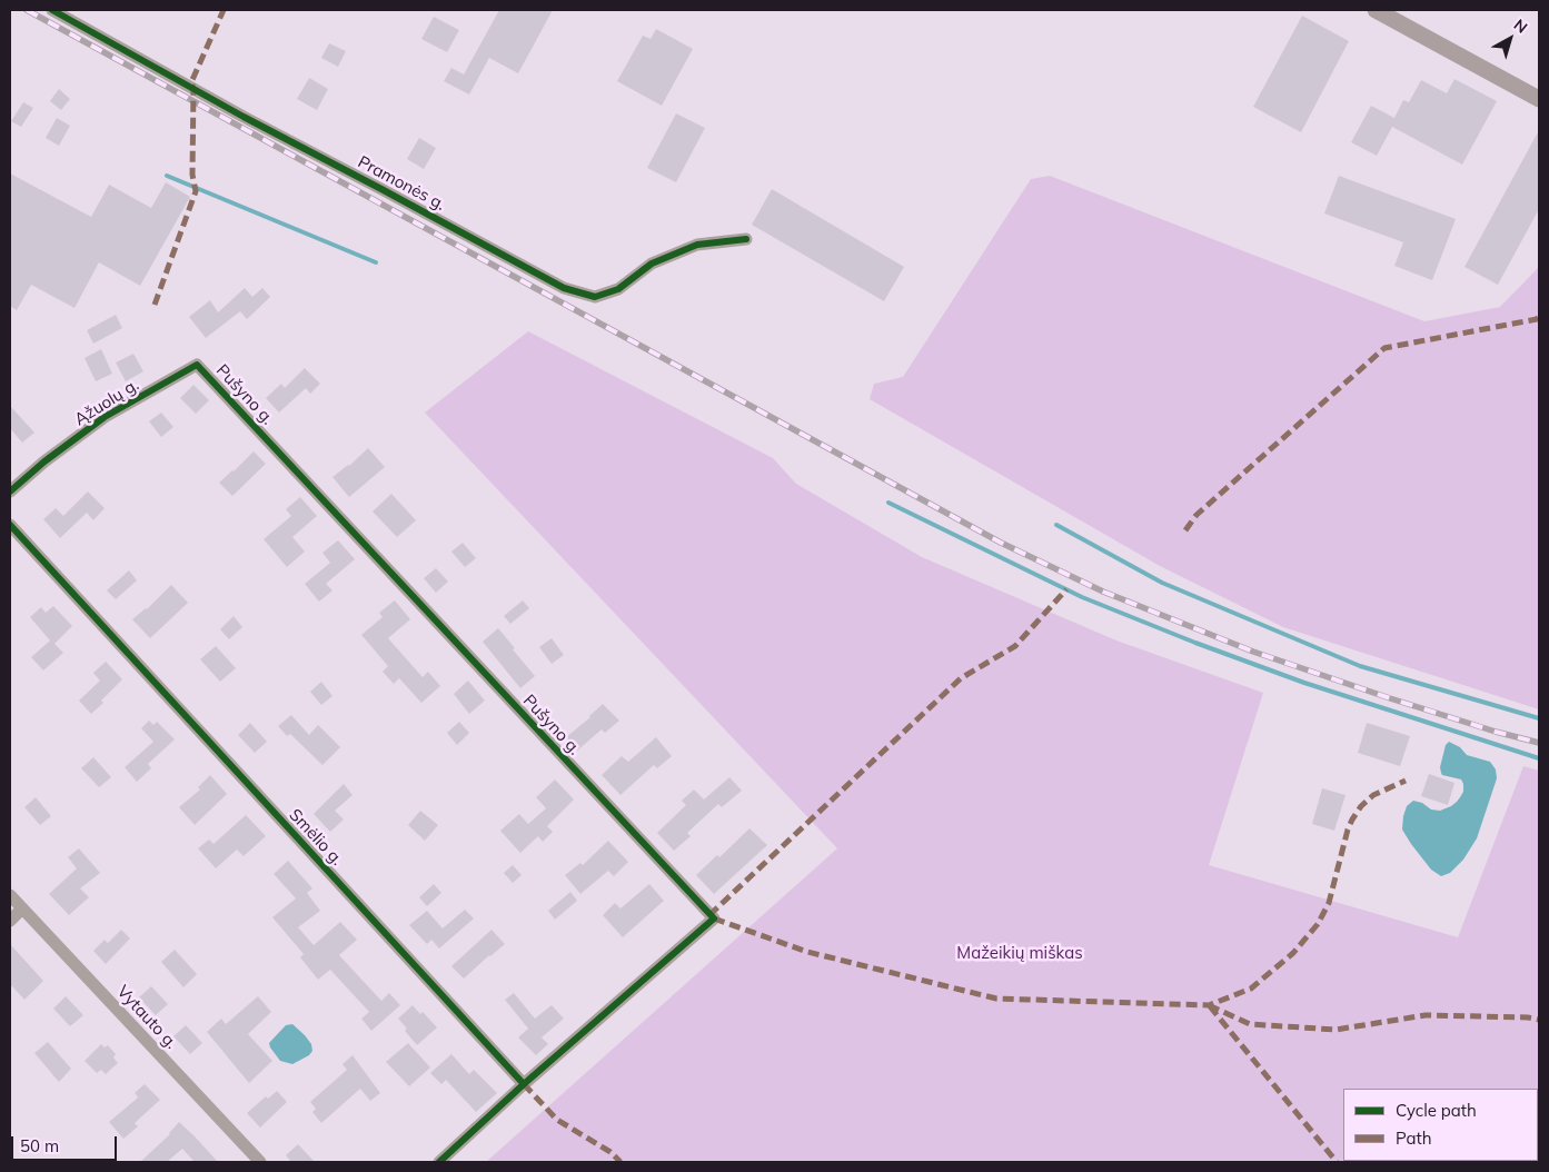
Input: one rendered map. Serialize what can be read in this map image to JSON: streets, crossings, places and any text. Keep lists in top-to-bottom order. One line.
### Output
{"streets":{"street":["Pramonės g.","Pušyno g.","Ąžuolų g.","Smėlio g.","Vytauto g."]},"crossings":[["Pušyno g.","Ąžuolų g."],["Pušyno g.","Smėlio g."]],"parks":["Mažeikių miškas"],"legend":["Cycle path","Path"],"scale_bar":"50 m","north":"top right"}
